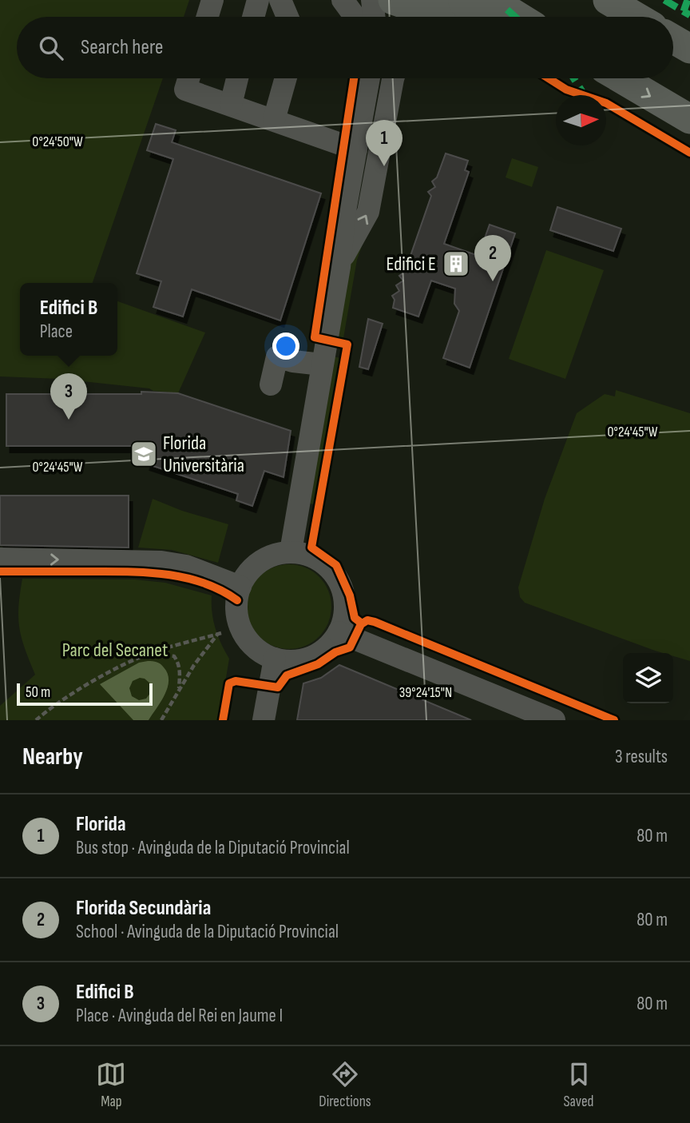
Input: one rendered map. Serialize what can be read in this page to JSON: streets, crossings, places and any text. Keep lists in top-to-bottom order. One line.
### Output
{"parks":["Parc del Secanet"],"places":{"building":["Edifici E"],"school or university":["Florida Universitària"]},"scale_bar":"50 m","north":"right","page":{"search":"Search here","pins":["1","2","3"],"popup":["Edifici B","Place"],"scale":"50 m","heading":["Nearby","3 results"],"list":[{"mark":"1","name":"Florida","note":"Bus stop · Avinguda de la Diputació Provincial","value":"80 m"},{"mark":"2","name":"Florida Secundària","note":"School · Avinguda de la Diputació Provincial","value":"80 m"},{"mark":"3","name":"Edifici B","note":"Place · Avinguda del Rei en Jaume I","value":"80 m"}],"nav":["Map","Directions","Saved"]},"coordinates":["0°24'50\"W","0°24'45\"W","39°24'15\"N"]}
